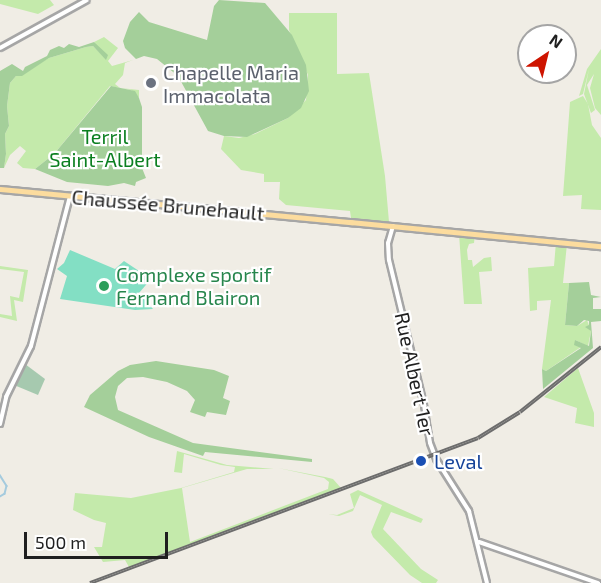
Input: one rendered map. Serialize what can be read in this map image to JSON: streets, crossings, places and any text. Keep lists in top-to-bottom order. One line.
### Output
{"streets":{"main road":["Chaussée Brunehault"],"street":["Rue Albert 1er"]},"crossings":[["Chaussée Brunehault","Rue Albert 1er"]],"parks":["Terril Saint-Albert"],"places":["Chapelle Maria Immacolata","Complexe sportif Fernand Blairon","Leval"],"scale_bar":"500 m","north":"top right"}
